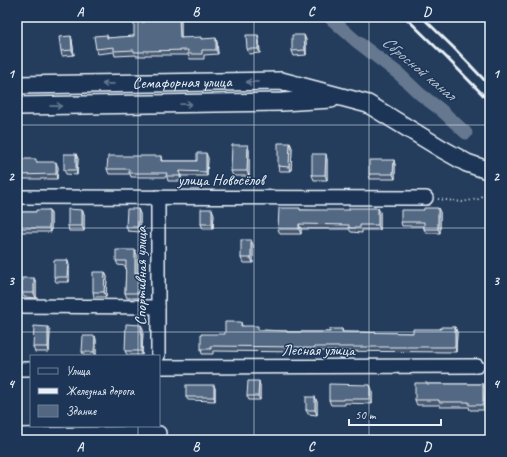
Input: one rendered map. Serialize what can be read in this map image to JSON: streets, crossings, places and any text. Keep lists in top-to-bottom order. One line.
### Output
{"streets":{"street":["Семафорная улица","улица Новосёлов","Спортивная улица","Лесная улица"]},"crossings":[["улица Новосёлов","Спортивная улица"]],"water":["Сбросной канал"],"legend":["Улица","Железная дорога","Здание"],"scale_bar":"50 m","grid":{"columns":["A","B","C","D"],"rows":["1","2","3","4"]}}
